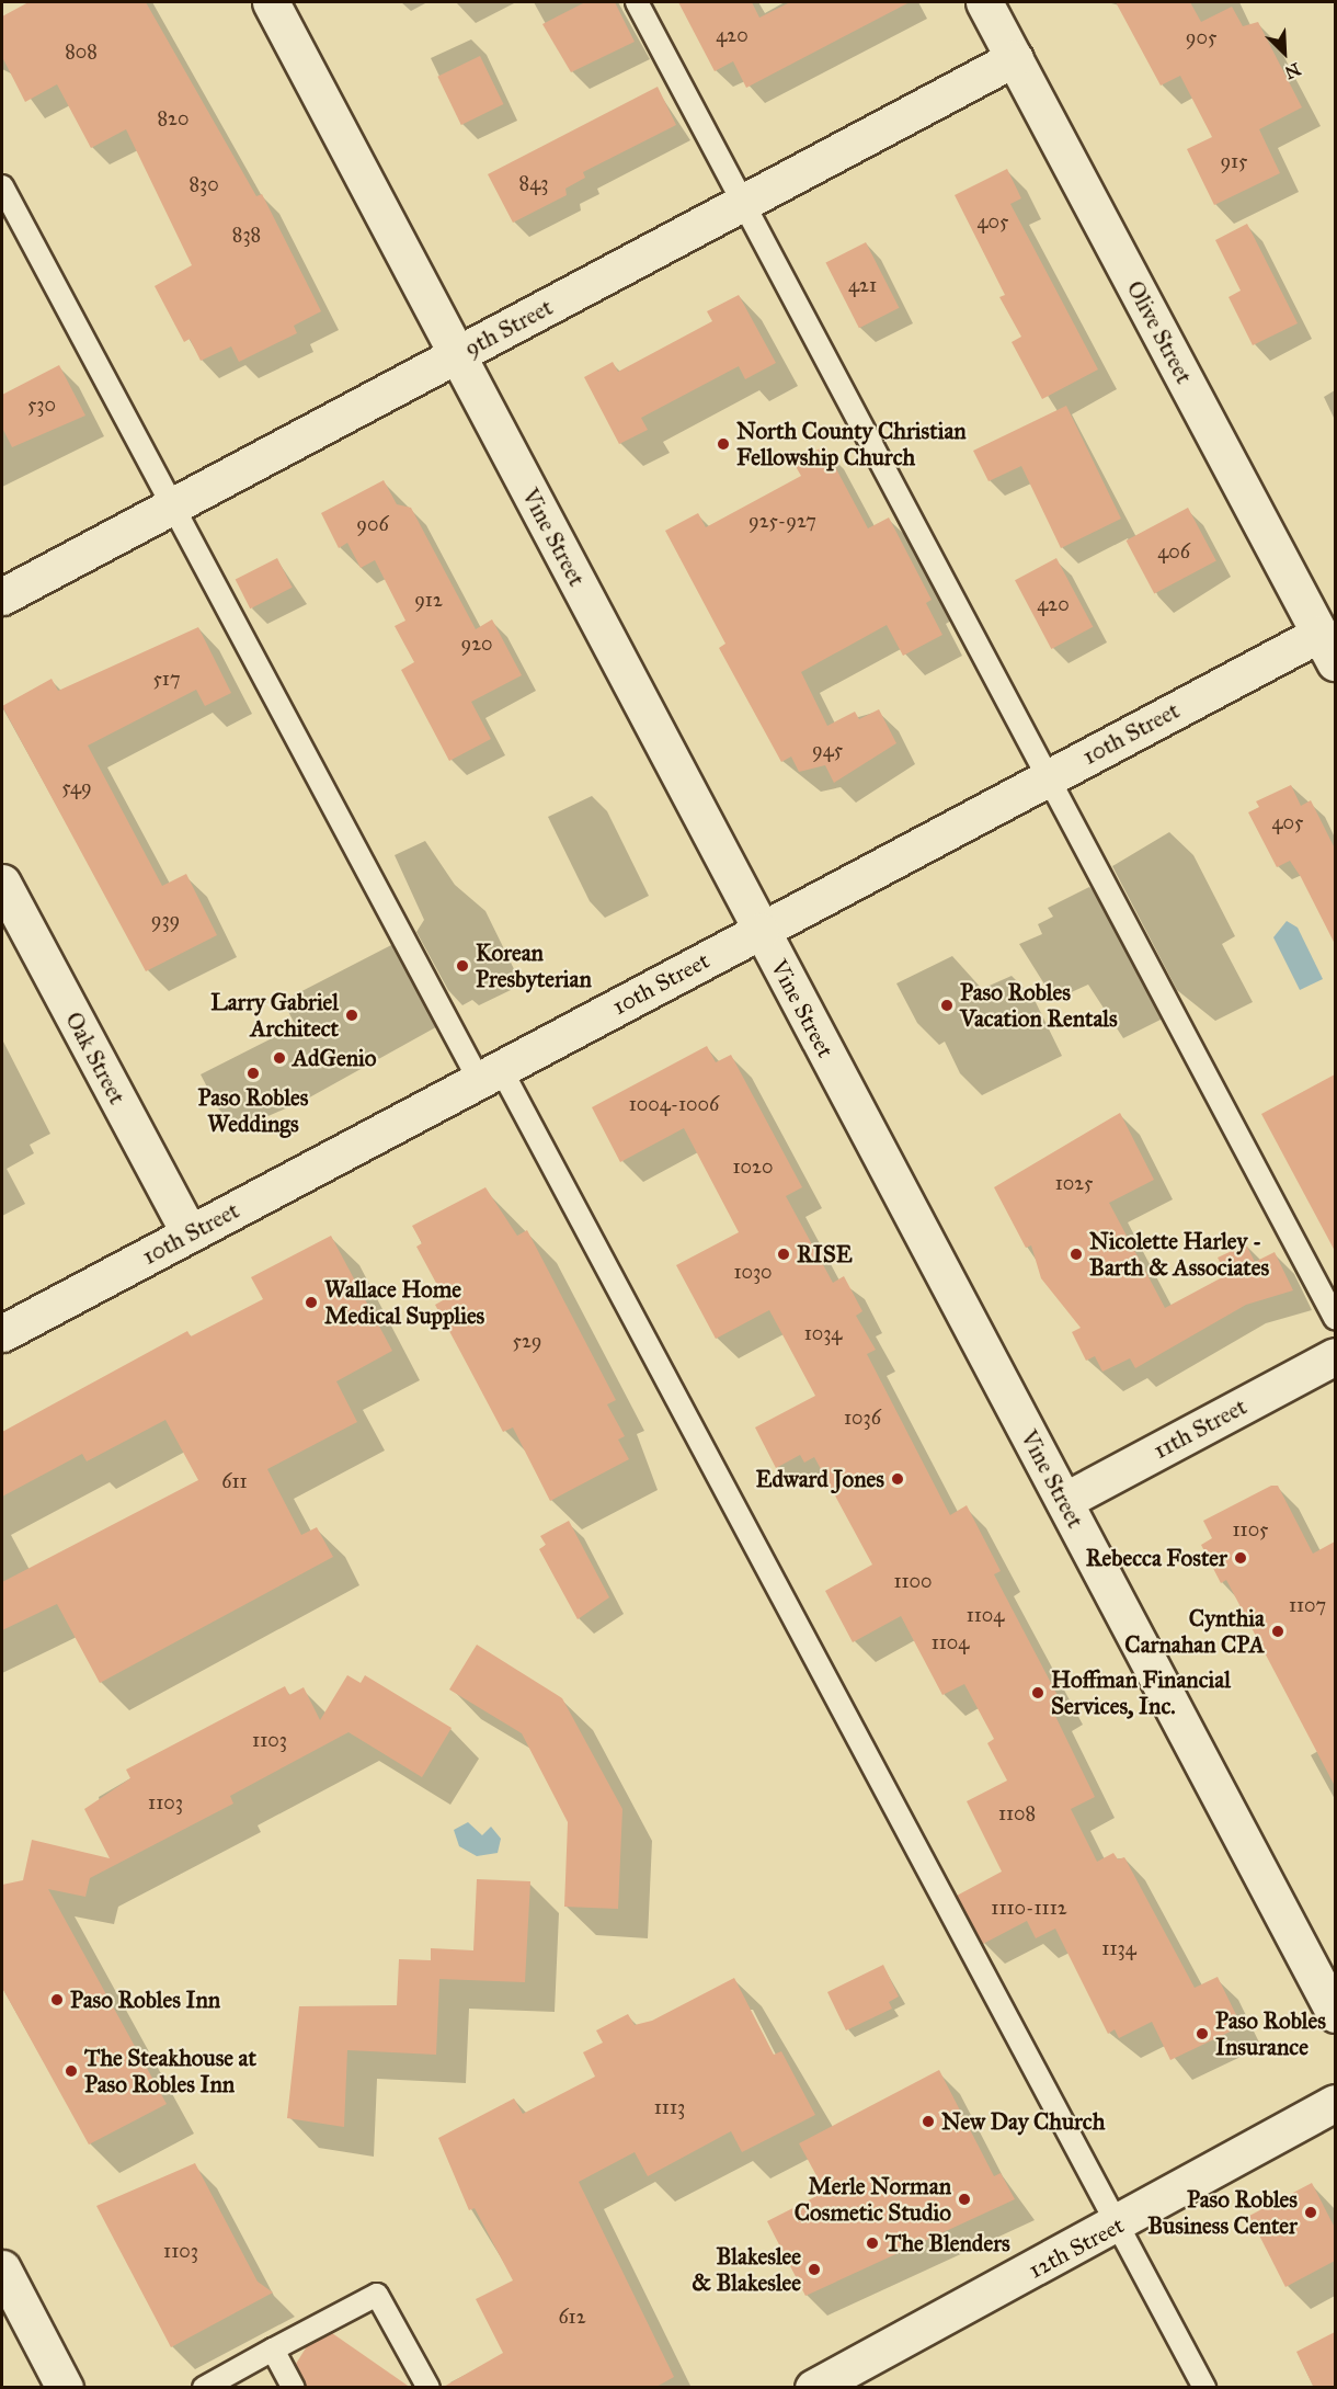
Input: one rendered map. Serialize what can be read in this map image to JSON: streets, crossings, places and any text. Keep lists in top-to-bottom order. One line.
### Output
{"streets":{"street":["9th Street","Olive Street","Vine Street","10th Street","Oak Street","11th Street","12th Street"]},"crossings":[["9th Street","Olive Street"],["9th Street","Vine Street"],["Olive Street","10th Street"],["Vine Street","10th Street"],["Vine Street","11th Street"],["10th Street","Oak Street"]],"places":["North County Christian Fellowship Church","Korean Presbyterian","Paso Robles Vacation Rentals","Larry Gabriel Architect","AdGenio","Paso Robles Weddings","RISE","Nicolette Harley - Barth & Associates","Wallace Home Medical Supplies","Edward Jones","Rebecca Foster","Cynthia Carnahan CPA","Hoffman Financial Services, Inc.","Paso Robles Inn","Paso Robles Insurance","The Steakhouse at Paso Robles Inn","New Day Church","Merle Norman Cosmetic Studio","Paso Robles Business Center","The Blenders","Blakeslee & Blakeslee"],"house_numbers":["420","905","808","820","915","843","830","405","838","421","530","925-927","906","406","912","420","920","517","945","549","405","939","1004-1006","1020","1025","1030","1034","529","1036","611","1105","1100","1107","1104","1104","1103","1103","1108","1110-1112","1134","1113","1103","612"],"north":"bottom right"}
